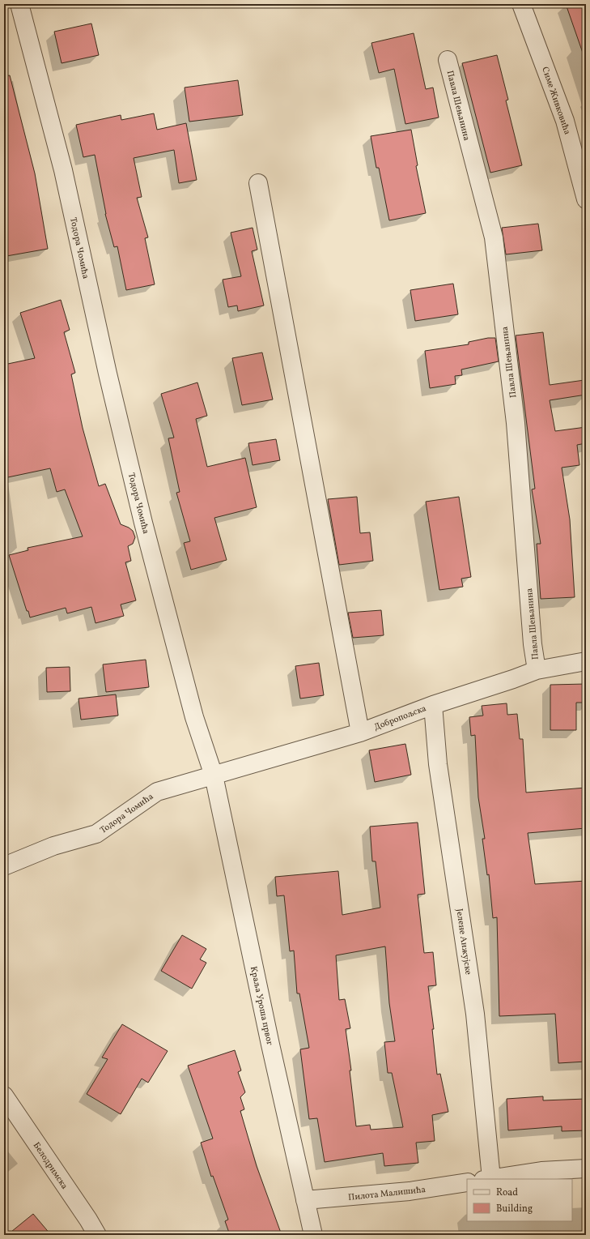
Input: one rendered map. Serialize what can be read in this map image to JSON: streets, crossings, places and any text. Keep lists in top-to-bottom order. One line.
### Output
{"streets":{"street":["Симе Живковића","Павла Шењанина","Тодора Чомића","Добропољска","Јелене Анжујске","Краља Уроша првог","Белодримска","Пилота Малишића"]},"crossings":[["Павла Шењанина","Добропољска"],["Тодора Чомића","Добропољска"],["Тодора Чомића","Краља Уроша првог"],["Добропољска","Јелене Анжујске"],["Добропољска","Краља Уроша првог"],["Краља Уроша првог","Пилота Малишића"]],"legend":["Road","Building"]}
